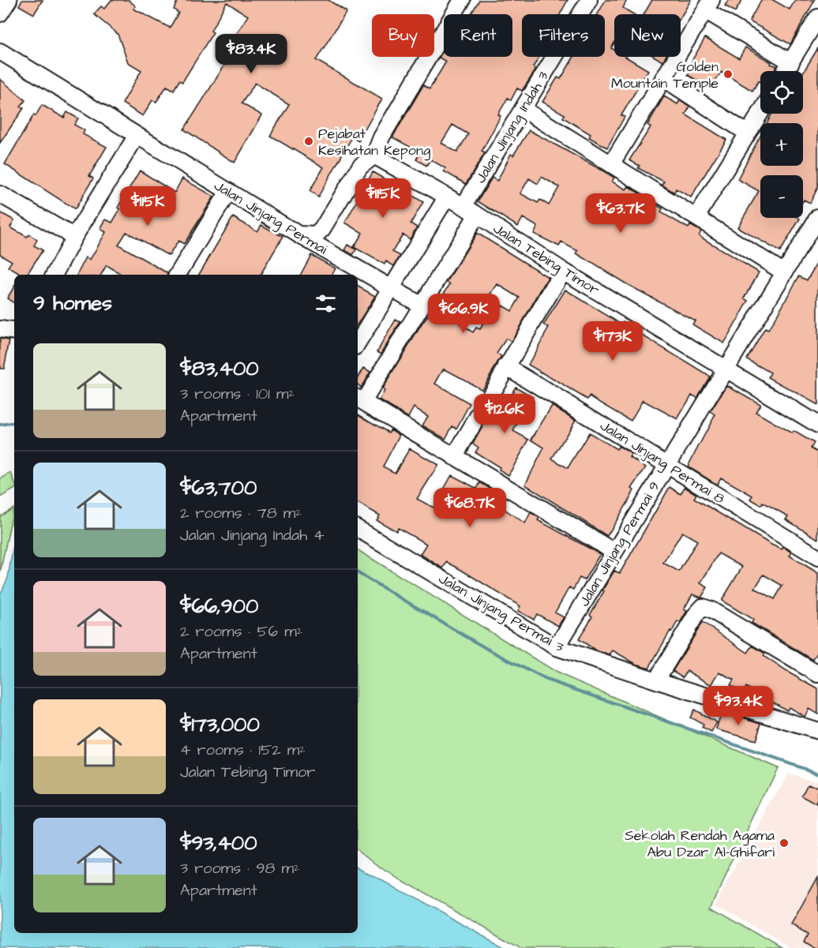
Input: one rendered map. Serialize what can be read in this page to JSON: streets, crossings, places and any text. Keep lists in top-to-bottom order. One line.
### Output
{"streets":{"street":["Jalan Jinjang Indah 3","Jalan Jinjang Permai","Jalan Tebing Timor","Jalan Jinjang Permai 8","Jalan Jinjang Permai 9","Jalan Jinjang Permai 3"]},"crossings":[["Jalan Jinjang Indah 3","Jalan Tebing Timor"],["Jalan Tebing Timor","Jalan Jinjang Permai 9"],["Jalan Jinjang Permai 8","Jalan Jinjang Permai 9"],["Jalan Jinjang Permai 9","Jalan Jinjang Permai 3"]],"places":["Golden Mountain Temple","Pejabat Kesihatan Kepong","Sekolah Rendah Agama Abu Dzar Al-Ghifari"],"page":{"chip":["Buy","Rent","Filters","New"],"price":["$83.4K","$115K","$115K","$63.7K","$66.9K","$173K","$126K","$68.7K","$93.4K"],"map_buttons":["+","−"],"heading":"9 homes","list":[{"name":"$83,400","note":"3 rooms · 101 m² · Apartment"},{"name":"$63,700","note":"2 rooms · 78 m² · Jalan Jinjang Indah 4"},{"name":"$66,900","note":"2 rooms · 56 m² · Apartment"},{"name":"$173,000","note":"4 rooms · 152 m² · Jalan Tebing Timor"},{"name":"$93,400","note":"3 rooms · 98 m² · Apartment"}]}}
